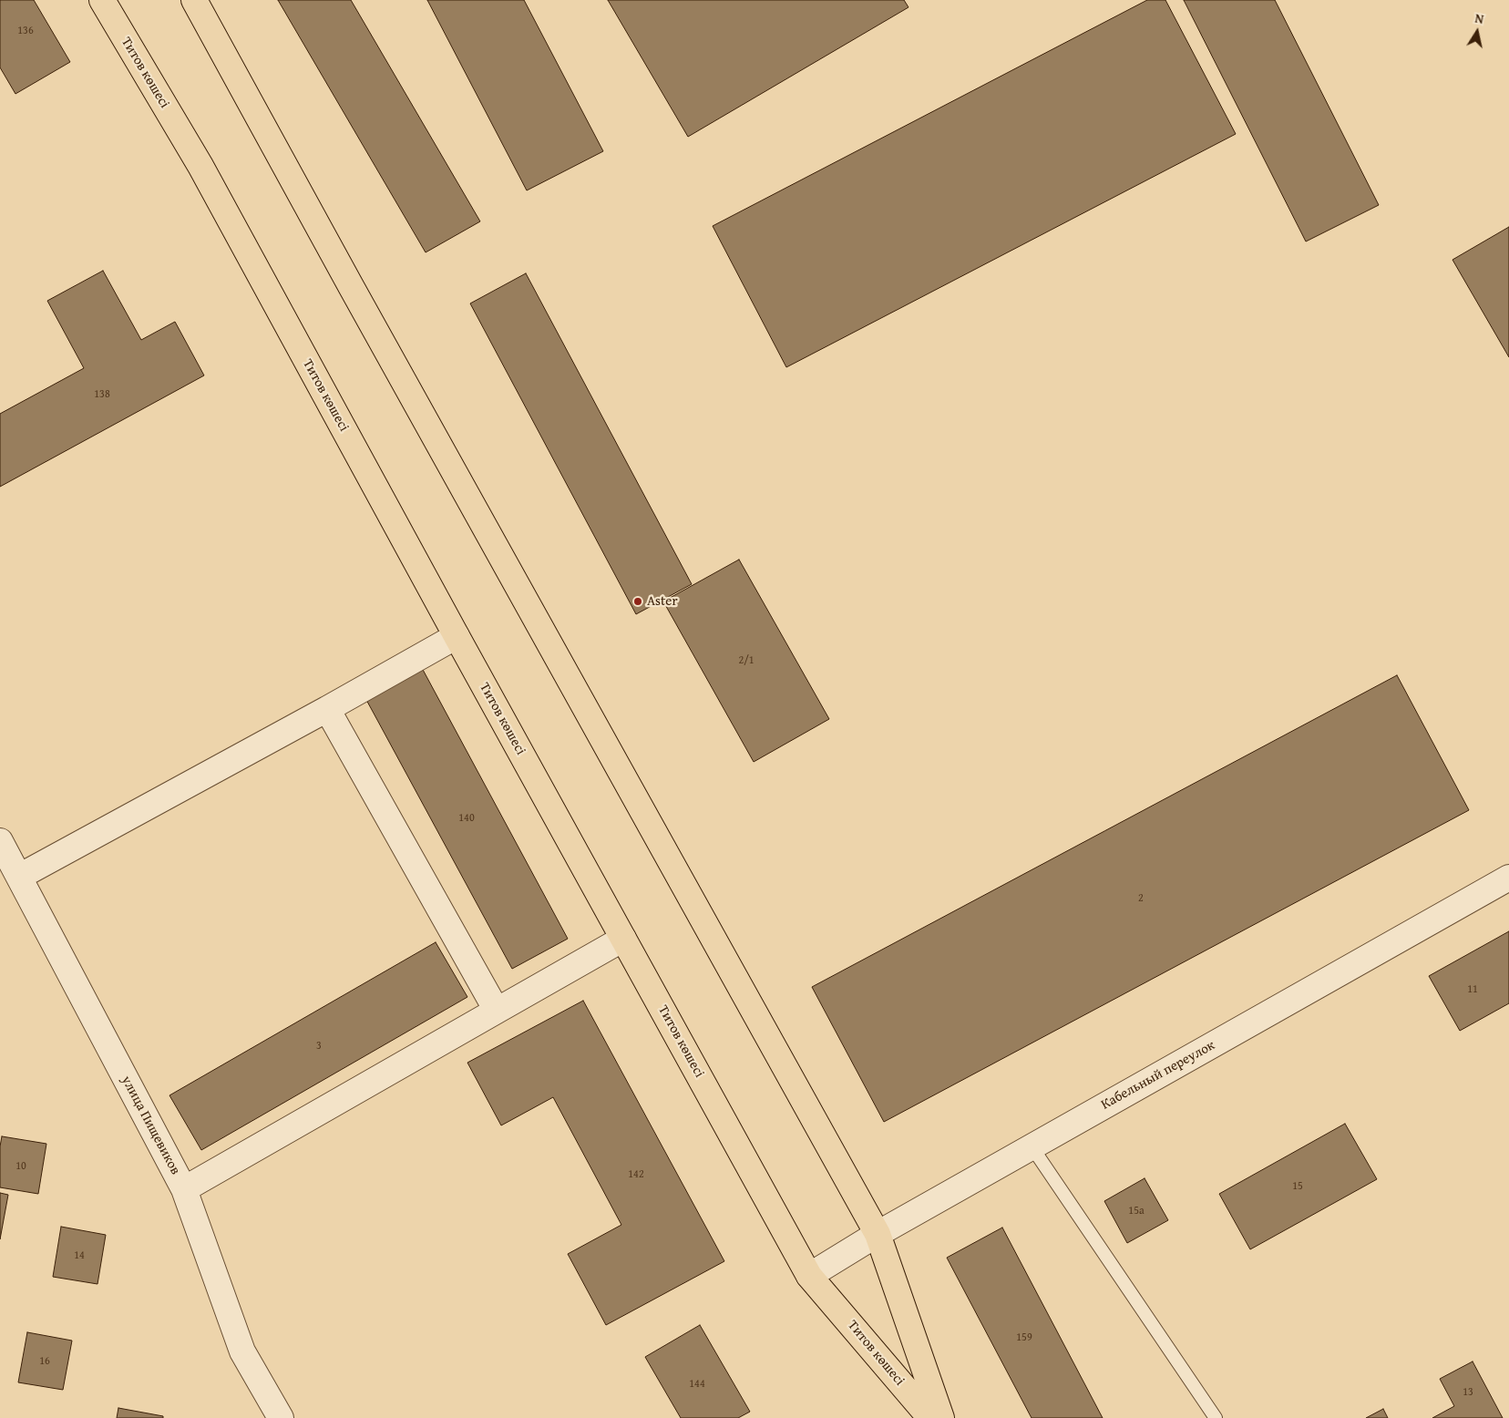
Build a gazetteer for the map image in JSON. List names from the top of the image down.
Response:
{
  "streets": {
    "highway": ["Титов көшесі"],
    "street": ["Кабельный переулок", "улица Пищевиков"]
  },
  "crossings": [
    ["Титов көшесі", "Кабельный переулок"]
  ],
  "places": ["Aster"],
  "house_numbers": [
    "136",
    "138",
    "2/1",
    "140",
    "2",
    "11",
    "3",
    "10",
    "142",
    "15",
    "15а",
    "14",
    "159",
    "16",
    "144",
    "13"
  ],
  "north": "top"
}
